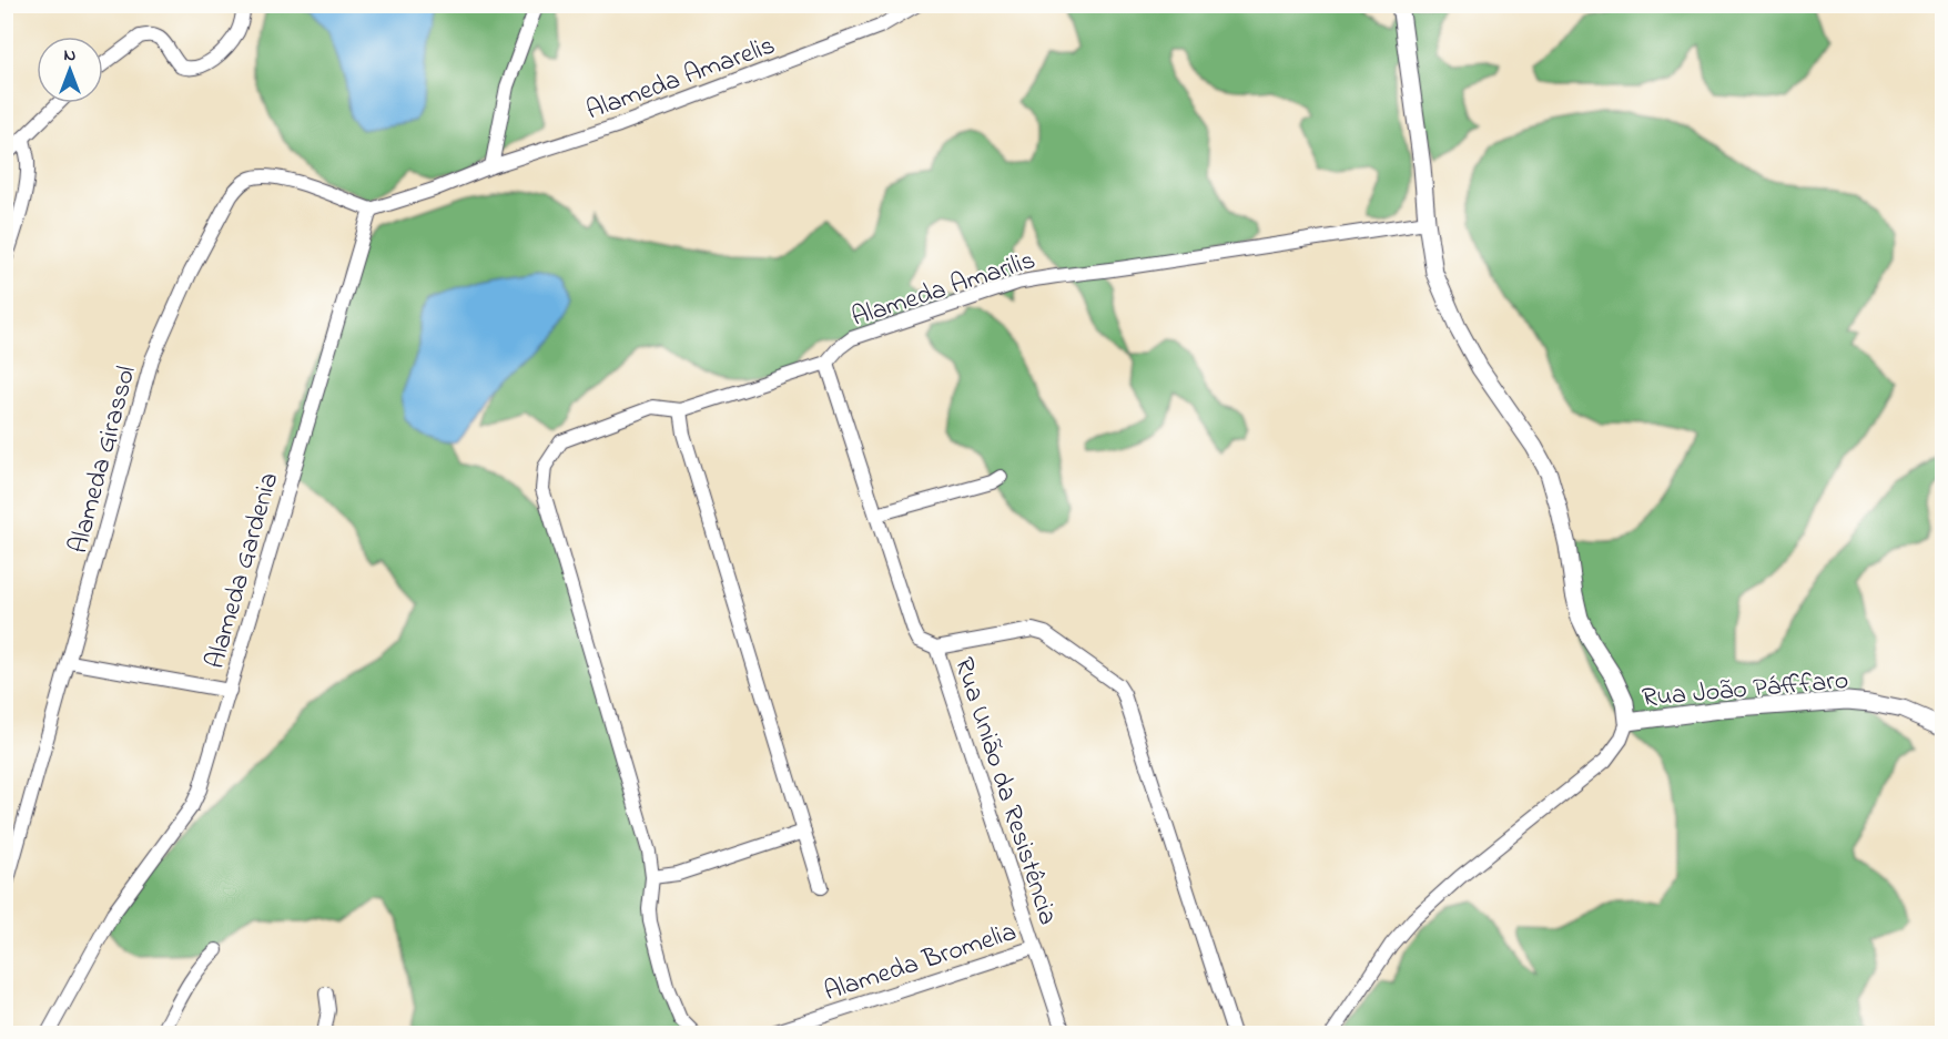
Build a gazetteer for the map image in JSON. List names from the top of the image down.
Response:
{
  "streets": {
    "street": [
      "Alameda Amarelis",
      "Alameda Amarilis",
      "Alameda Girassol",
      "Alameda Gardenia",
      "Rua João Páfffaro",
      "Rua União da Resistência",
      "Alameda Bromelia"
    ]
  },
  "crossings": [
    ["Alameda Girassol", "Alameda Gardenia"],
    ["Rua União da Resistência", "Alameda Bromelia"]
  ],
  "north": "top"
}
